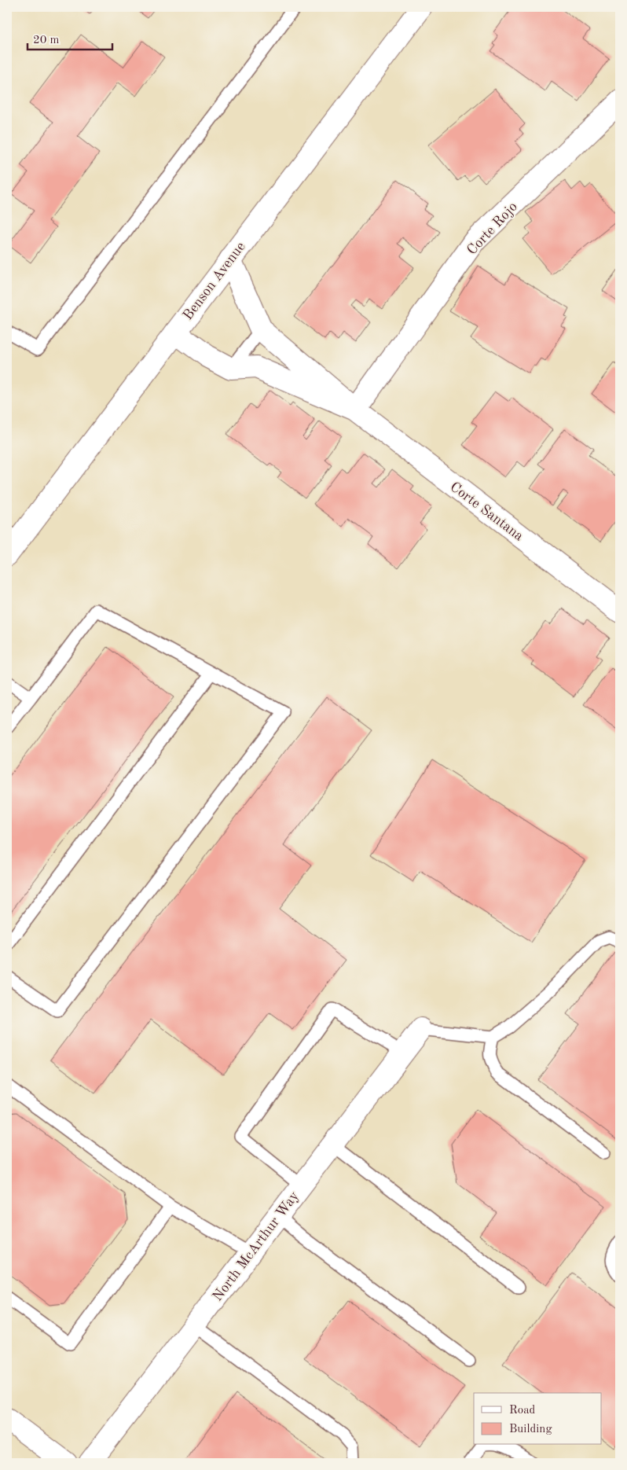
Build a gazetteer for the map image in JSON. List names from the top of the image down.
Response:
{
  "streets": {
    "street": [
      "Corte Rojo",
      "Benson Avenue",
      "Corte Santana",
      "North McArthur Way"
    ]
  },
  "crossings": [
    ["Corte Rojo", "Corte Santana"],
    ["Benson Avenue", "Corte Santana"]
  ],
  "legend": ["Road", "Building"],
  "scale_bar": "20 m"
}
